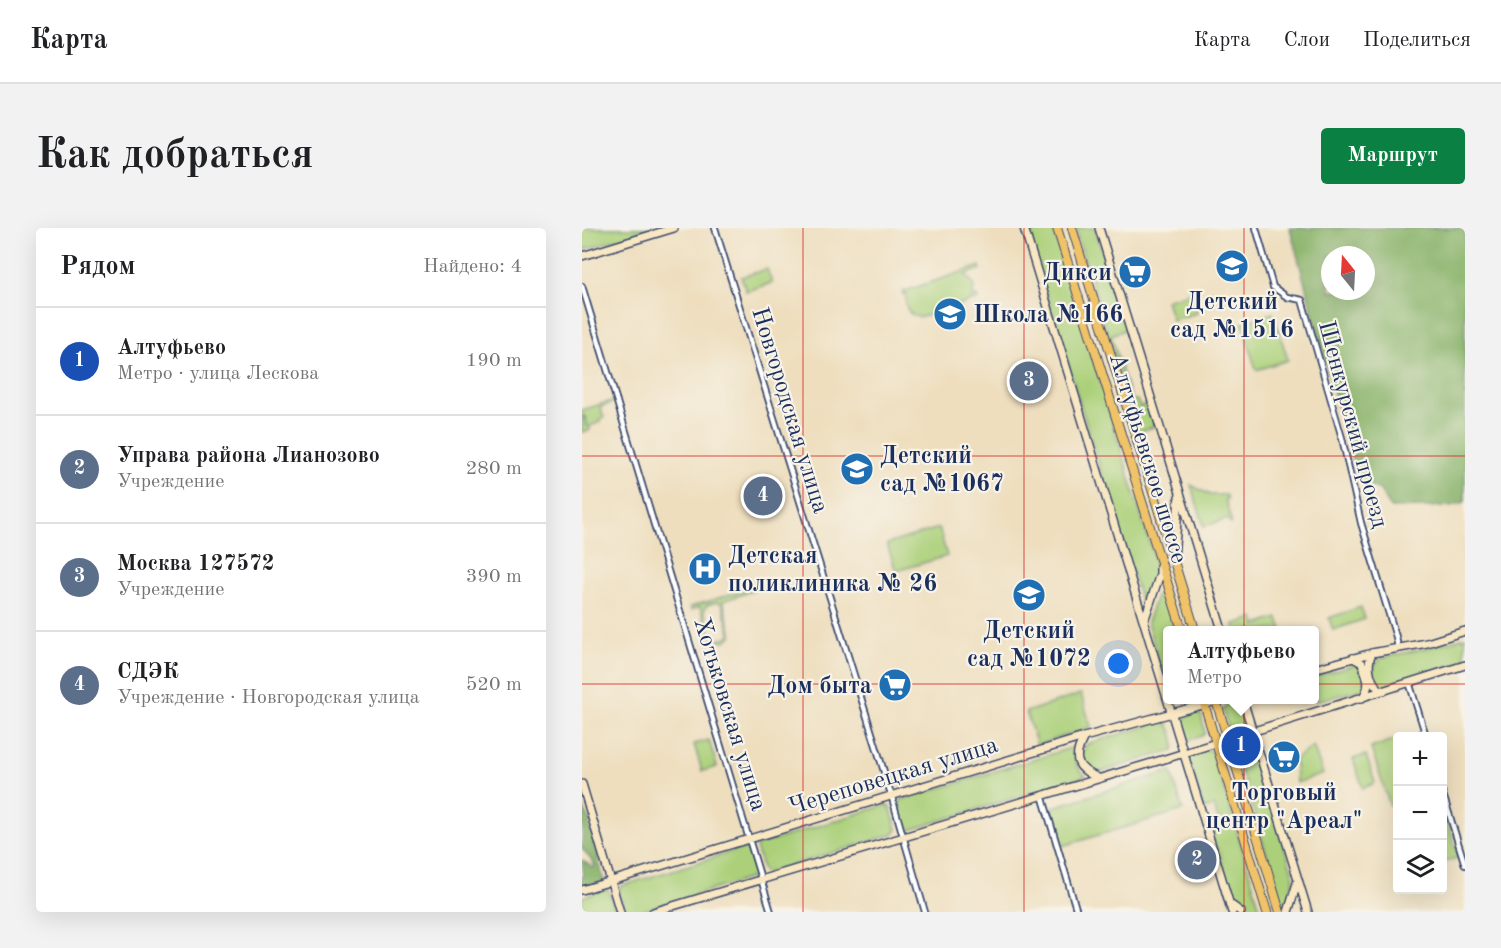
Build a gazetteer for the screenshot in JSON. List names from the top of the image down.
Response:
{
  "streets": {
    "main road": ["Алтуфьевское шоссе", "Череповецкая улица"],
    "street": ["Новгородская улица", "Шенкурский проезд", "Хотьковская улица"]
  },
  "crossings": [
    ["Новгородская улица", "Череповецкая улица"],
    ["Хотьковская улица", "Череповецкая улица"]
  ],
  "places": {
    "school or university": [
      "Детский сад №1516",
      "Школа №166",
      "Детский сад №1067",
      "Детский сад №1072"
    ],
    "supermarket": ["Дикси", "Дом быта", "Торговый центр \"Ареал\""],
    "hospital": ["Детская поликлиника № 26"]
  },
  "north": "top",
  "page": {
    "header": "Карта",
    "nav": ["Карта", "Слои", "Поделиться"],
    "buttons": "Маршрут",
    "title": "Как добраться",
    "heading": ["Рядом", "Найдено: 4"],
    "list": [
      {
        "mark": "1",
        "name": "Алтуфьево",
        "note": "Метро · улица Лескова",
        "value": "190 m"
      },
      {
        "mark": "2",
        "name": "Управа района Лианозово",
        "note": "Учреждение",
        "value": "280 m"
      },
      {
        "mark": "3",
        "name": "Москва 127572",
        "note": "Учреждение",
        "value": "390 m"
      },
      {
        "mark": "4",
        "name": "СДЭК",
        "note": "Учреждение · Новгородская улица",
        "value": "520 m"
      }
    ],
    "pins": [
      "3",
      "4",
      "1",
      "2"
    ],
    "popup": ["Алтуфьево", "Метро"],
    "map_buttons": ["+", "−"]
  }
}
